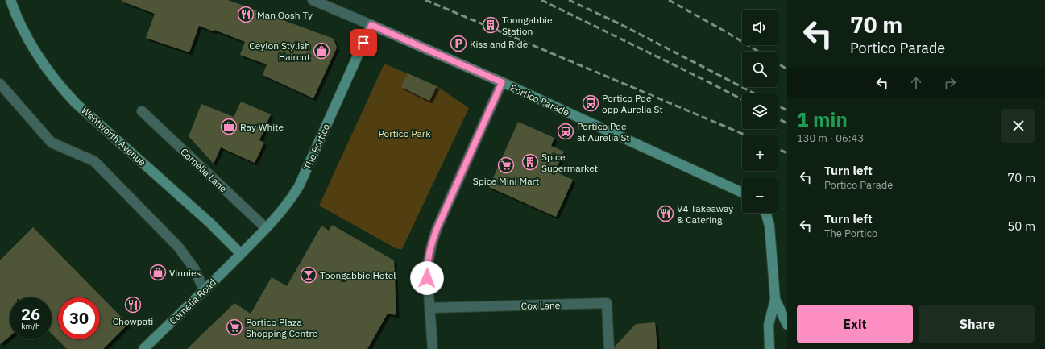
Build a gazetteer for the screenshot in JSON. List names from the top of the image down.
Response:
{
  "streets": {
    "main road": [
      "Portico Parade",
      "Wentworth Avenue",
      "The Portico",
      "Cornelia Road"
    ],
    "street": ["Cornelia Lane", "Cox Lane"]
  },
  "crossings": [
    ["Portico Parade", "The Portico"],
    ["Wentworth Avenue", "The Portico"],
    ["Wentworth Avenue", "Cornelia Road"],
    ["The Portico", "Cornelia Lane"],
    ["The Portico", "Cornelia Road"]
  ],
  "parks": ["Portico Park"],
  "places": {
    "restaurant": ["Man Oosh Ty", "V4 Takeaway & Catering", "Chowpati"],
    "building": ["Toongabbie Station", "Spice Supermarket"],
    "parking": ["Kiss and Ride"],
    "shop": ["Ceylon Stylish Haircut", "Vinnies"],
    "bus stop": ["Portico Pde opp Aurelia St", "Portico Pde at Aurelia St"],
    "office": ["Ray White"],
    "supermarket": ["Spice Mini Mart", "Portico Plaza Shopping Centre"],
    "bar": ["Toongabbie Hotel"]
  },
  "page": {
    "turn": ["70 m", "Portico Parade"],
    "map_buttons": ["+", "−"],
    "heading": ["1 min", "130 m · 06:43"],
    "list": [
      {
        "name": "Turn left",
        "note": "Portico Parade",
        "value": "70 m"
      },
      {
        "name": "Turn left",
        "note": "The Portico",
        "value": "50 m"
      }
    ],
    "speed": "26 km/h",
    "limit": "30",
    "buttons": ["Exit", "Share"]
  }
}
